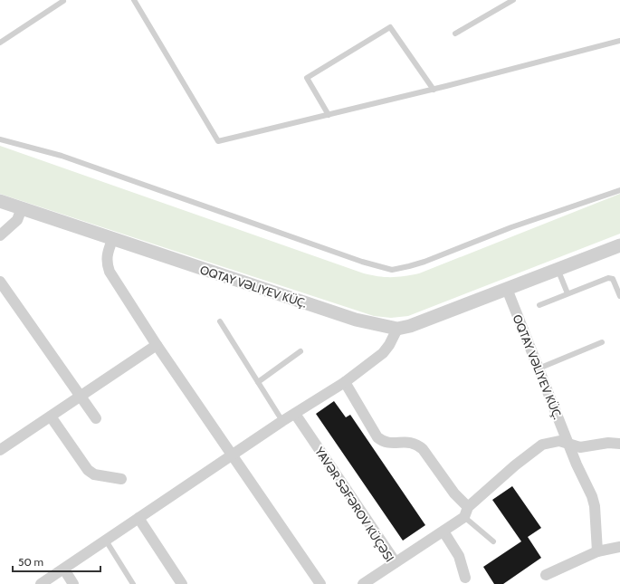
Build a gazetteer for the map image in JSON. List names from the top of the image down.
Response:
{
  "streets": {
    "street": ["OQTAY VƏLIYEV KÜÇ.", "YAVƏR SƏFƏROV KÜÇƏSI"]
  },
  "scale_bar": "50 m"
}
